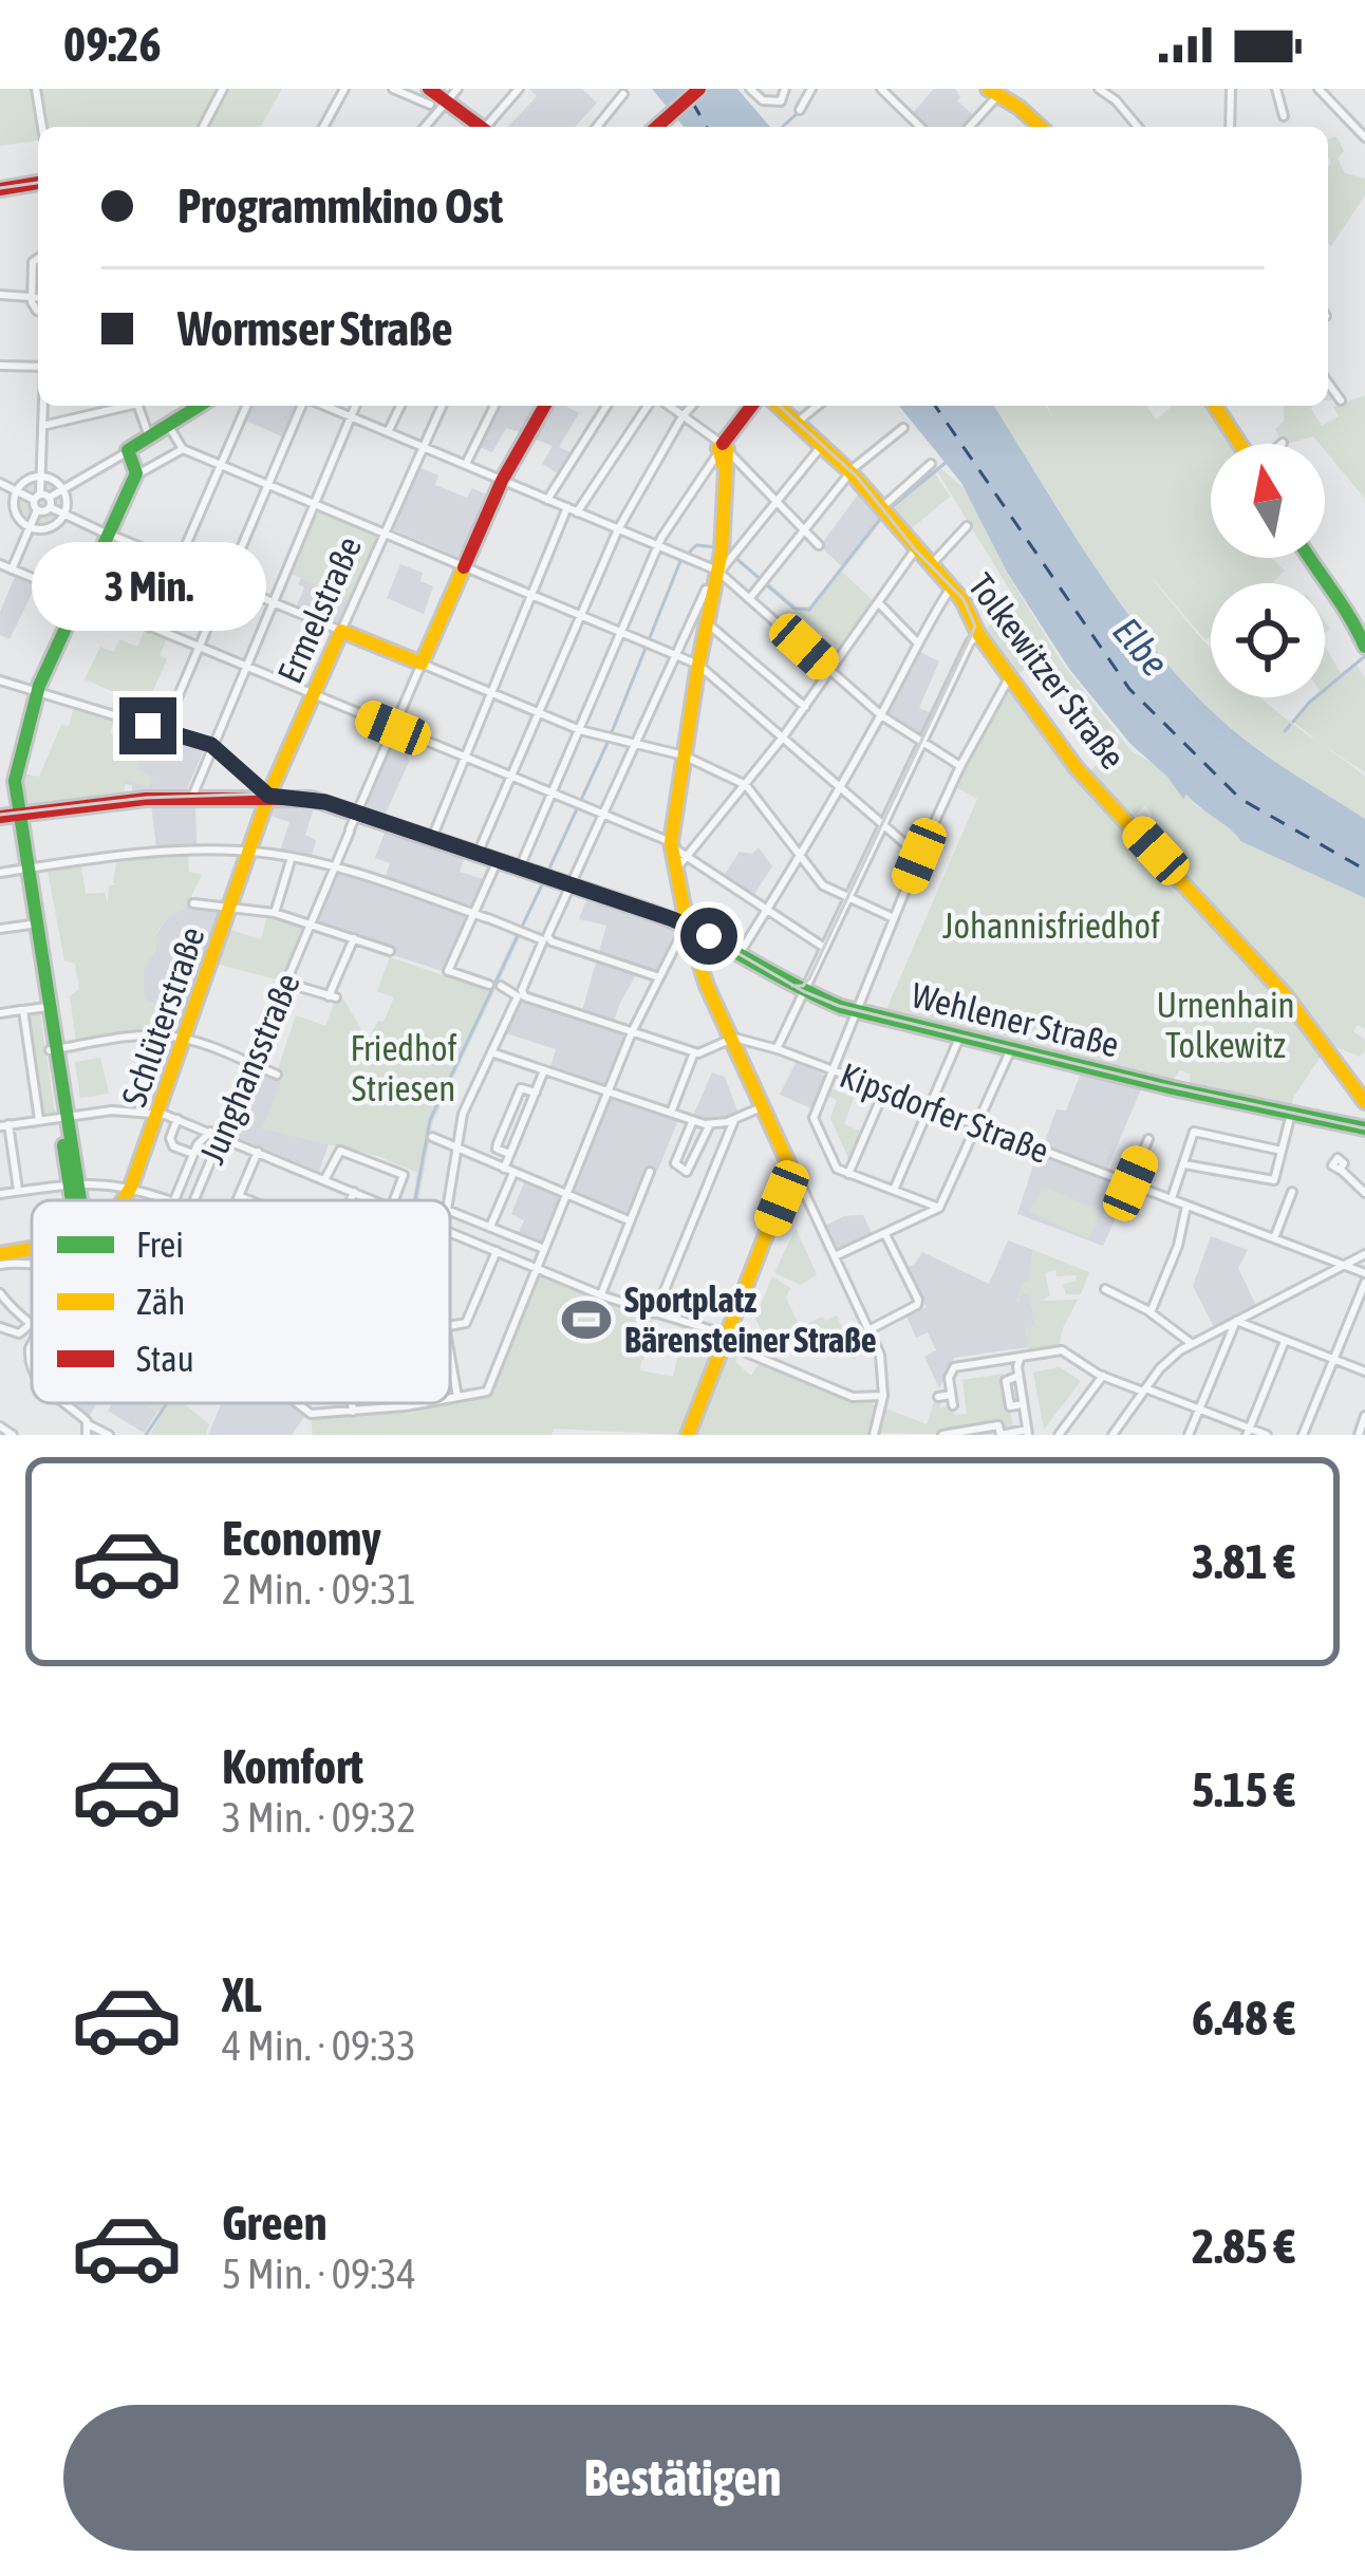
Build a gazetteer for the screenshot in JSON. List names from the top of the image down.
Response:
{
  "streets": {
    "main road": [
      "Ermelstraße",
      "Tolkewitzer Straße",
      "Schlüterstraße",
      "Wehlener Straße"
    ],
    "street": ["Junghansstraße", "Kipsdorfer Straße"]
  },
  "crossings": [
    ["Ermelstraße", "Schlüterstraße"],
    ["Ermelstraße", "Wehlener Straße"],
    ["Schlüterstraße", "Wehlener Straße"],
    ["Wehlener Straße", "Junghansstraße"]
  ],
  "water": ["Elbe"],
  "parks": ["Johannisfriedhof", "Urnenhain Tolkewitz", "Friedhof Striesen"],
  "places": {
    "sports": ["Sportplatz Bärensteiner Straße"]
  },
  "legend": ["Frei", "Zäh", "Stau"],
  "north": "top",
  "page": {
    "status": "09:26",
    "banner": ["Programmkino Ost", "Wormser Straße"],
    "bubble": "3 Min.",
    "list": [
      {
        "name": "Economy",
        "note": "2 Min. · 09:31",
        "value": "3.81 €"
      },
      {
        "name": "Komfort",
        "note": "3 Min. · 09:32",
        "value": "5.15 €"
      },
      {
        "name": "XL",
        "note": "4 Min. · 09:33",
        "value": "6.48 €"
      },
      {
        "name": "Green",
        "note": "5 Min. · 09:34",
        "value": "2.85 €"
      }
    ],
    "buttons": "Bestätigen"
  }
}
